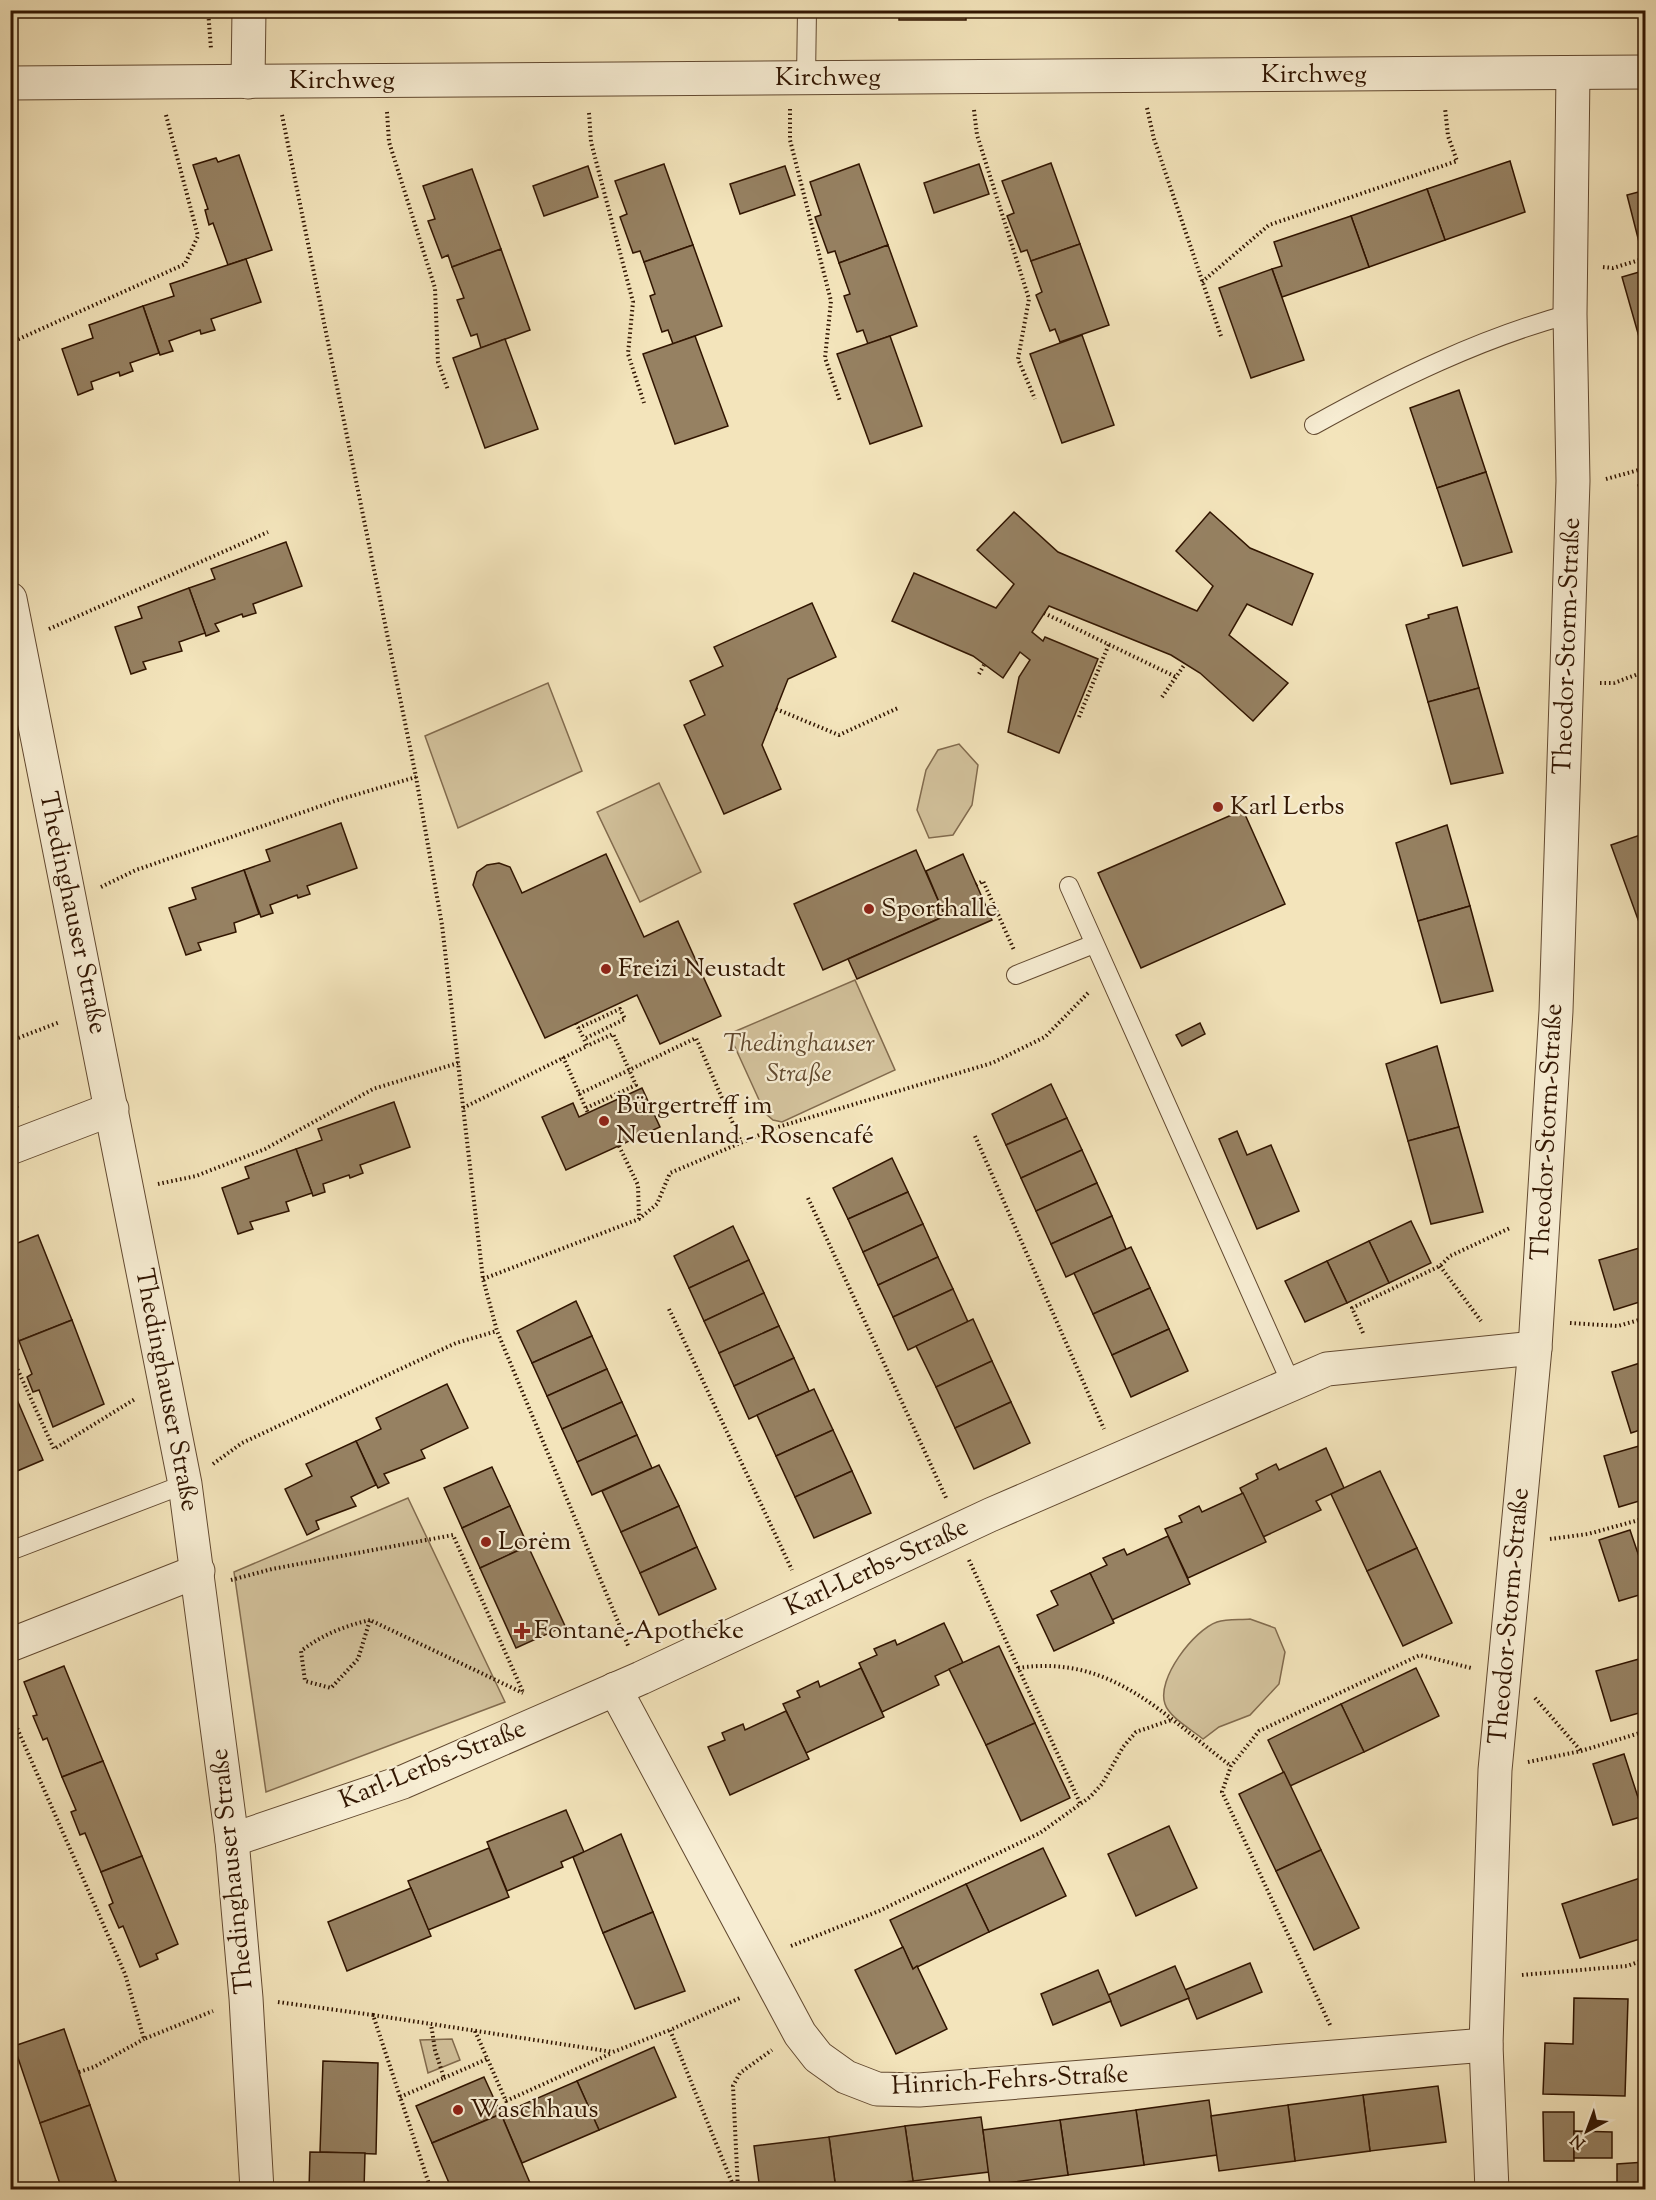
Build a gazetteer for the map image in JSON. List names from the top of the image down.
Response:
{
  "streets": {
    "street": [
      "Kirchweg",
      "Theodor-Storm-Straße",
      "Thedinghauser Straße",
      "Karl-Lerbs-Straße",
      "Hinrich-Fehrs-Straße"
    ]
  },
  "crossings": [
    ["Kirchweg", "Theodor-Storm-Straße"],
    ["Theodor-Storm-Straße", "Karl-Lerbs-Straße"],
    ["Theodor-Storm-Straße", "Hinrich-Fehrs-Straße"],
    ["Thedinghauser Straße", "Karl-Lerbs-Straße"],
    ["Karl-Lerbs-Straße", "Hinrich-Fehrs-Straße"]
  ],
  "parks": ["Thedinghauser Straße"],
  "places": {
    "other": [
      "Karl Lerbs",
      "Sporthalle",
      "Freizi Neustadt",
      "Bürgertreff im Neuenland - Rosencafé",
      "Lorėm",
      "Waschhaus"
    ],
    "health": ["Fontane-Apotheke"]
  },
  "north": "bottom left"
}
